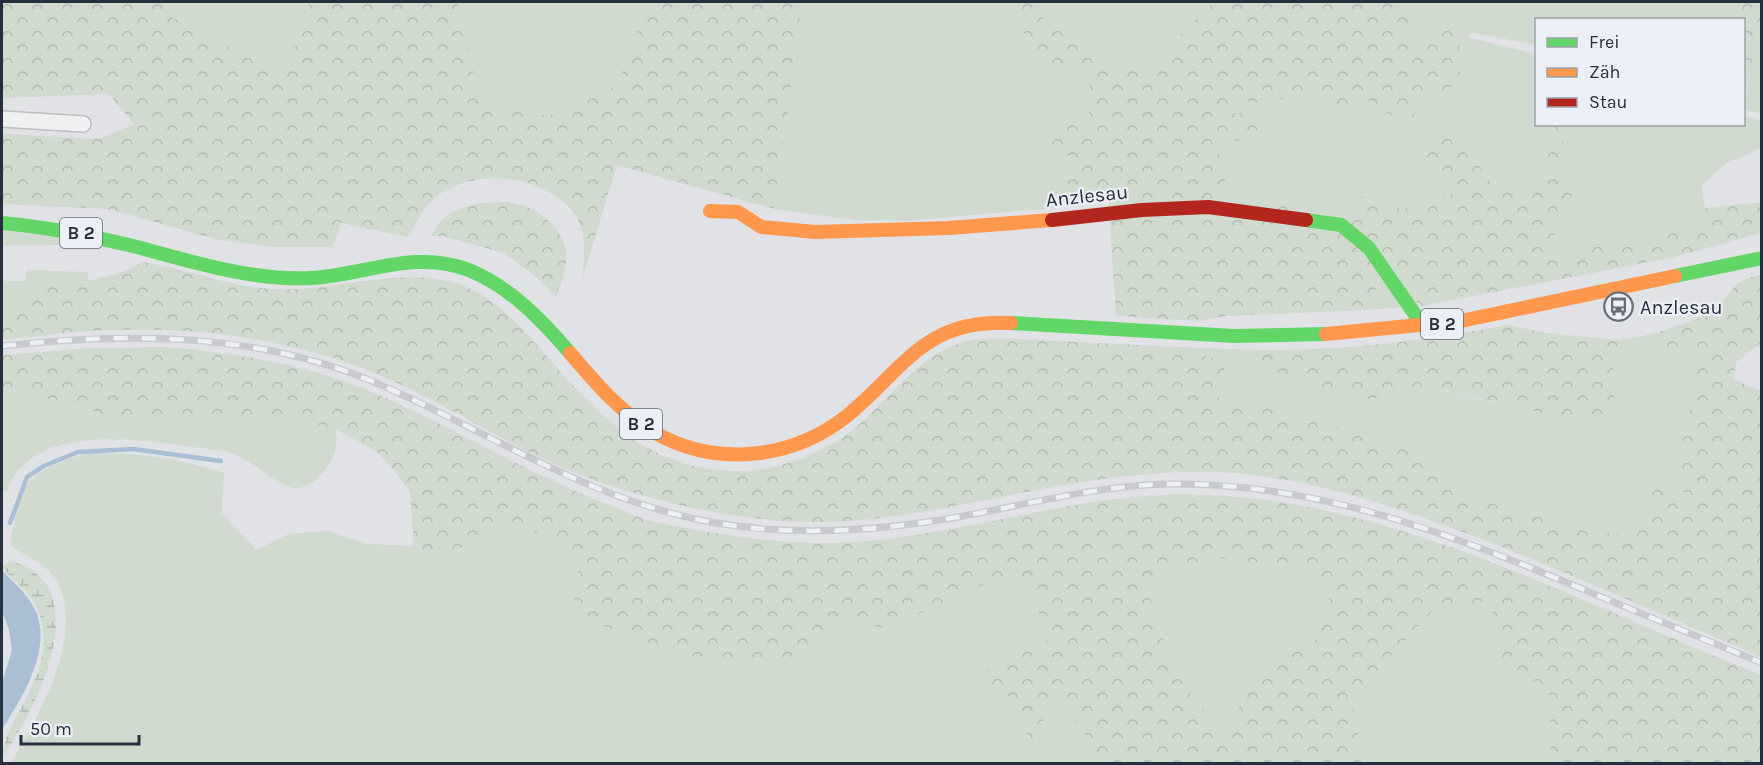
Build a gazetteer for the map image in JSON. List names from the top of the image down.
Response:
{
  "streets": {
    "main road": ["Anzlesau", "B 2"]
  },
  "crossings": [
    ["Anzlesau", "B 2"]
  ],
  "places": {
    "bus stop": ["Anzlesau"]
  },
  "legend": ["Frei", "Zäh", "Stau"],
  "scale_bar": "50 m"
}
